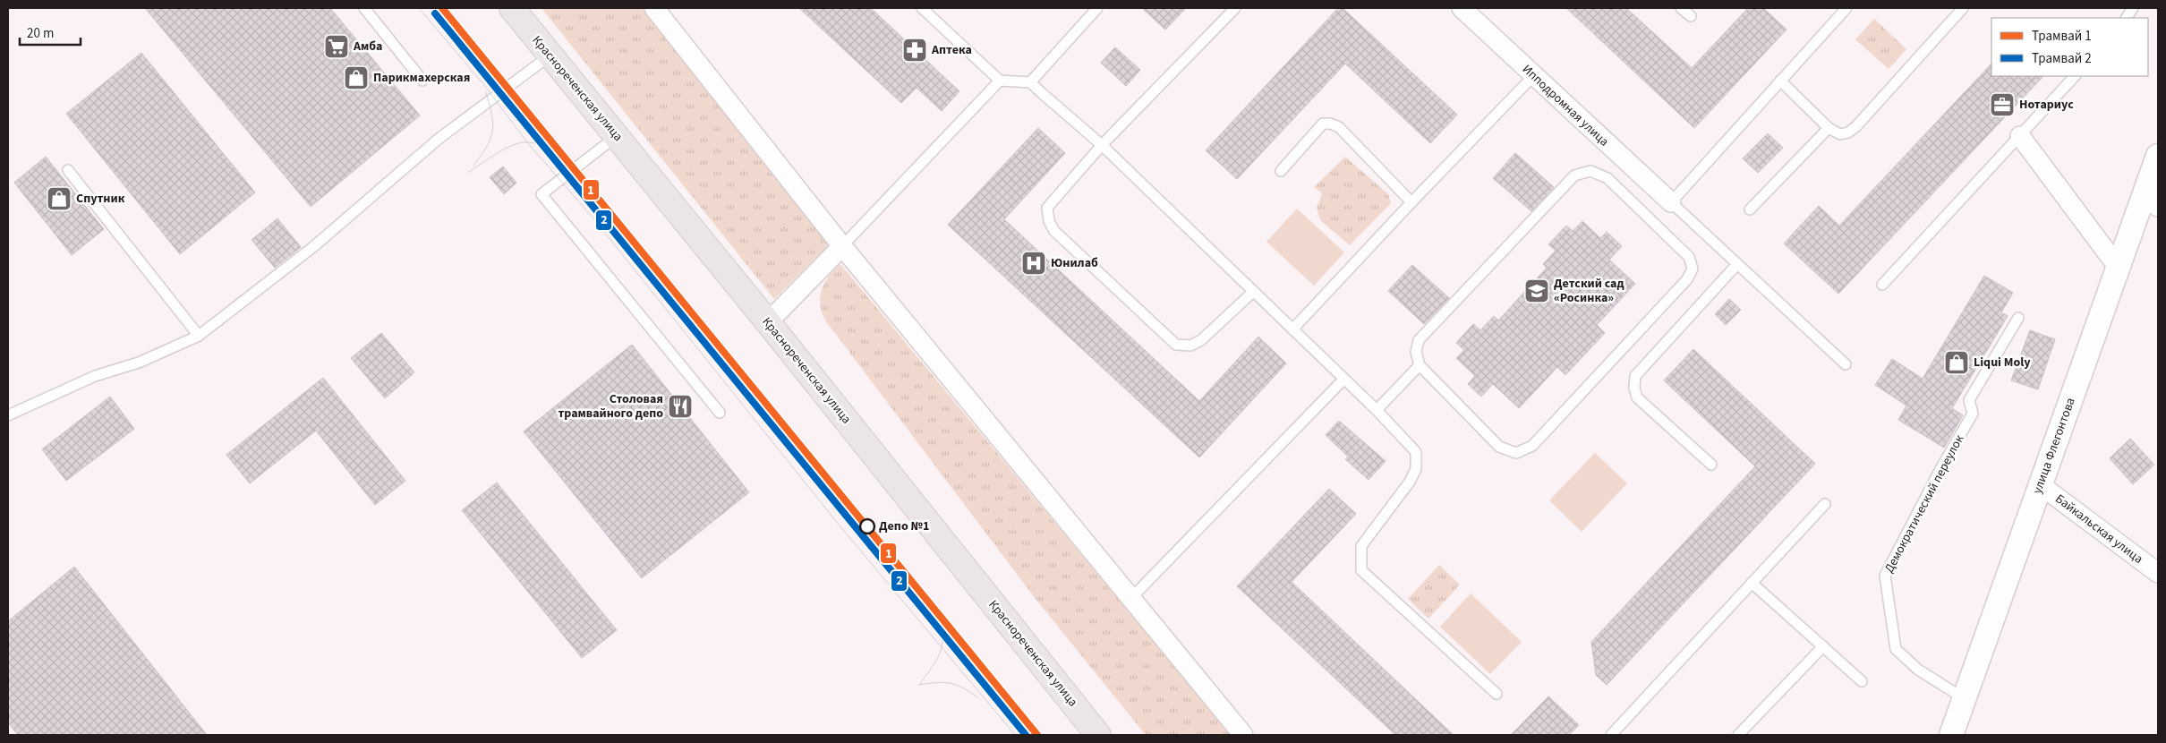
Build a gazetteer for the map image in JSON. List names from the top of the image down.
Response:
{
  "streets": {
    "main road": ["Краснореченская улица"],
    "street": ["Ипподромная улица", "улица Флегонтова", "Байкальская улица"],
    "lane": ["Демократический переулок"]
  },
  "crossings": [
    ["улица Флегонтова", "Демократический переулок"],
    ["улица Флегонтова", "Байкальская улица"]
  ],
  "places": {
    "supermarket": ["Амба"],
    "pharmacy": ["Аптека"],
    "shop": ["Парикмахерская", "Спутник", "Liqui Moly"],
    "office": ["Нотариус"],
    "hospital": ["Юнилаб"],
    "school or university": ["Детский сад «Росинка»"],
    "restaurant": ["Столовая трамвайного депо"],
    "other": ["Депо №1"]
  },
  "lines": ["tram line 1", "tram line 2"],
  "legend": ["Трамвай 1", "Трамвай 2"],
  "scale_bar": "20 m"
}
